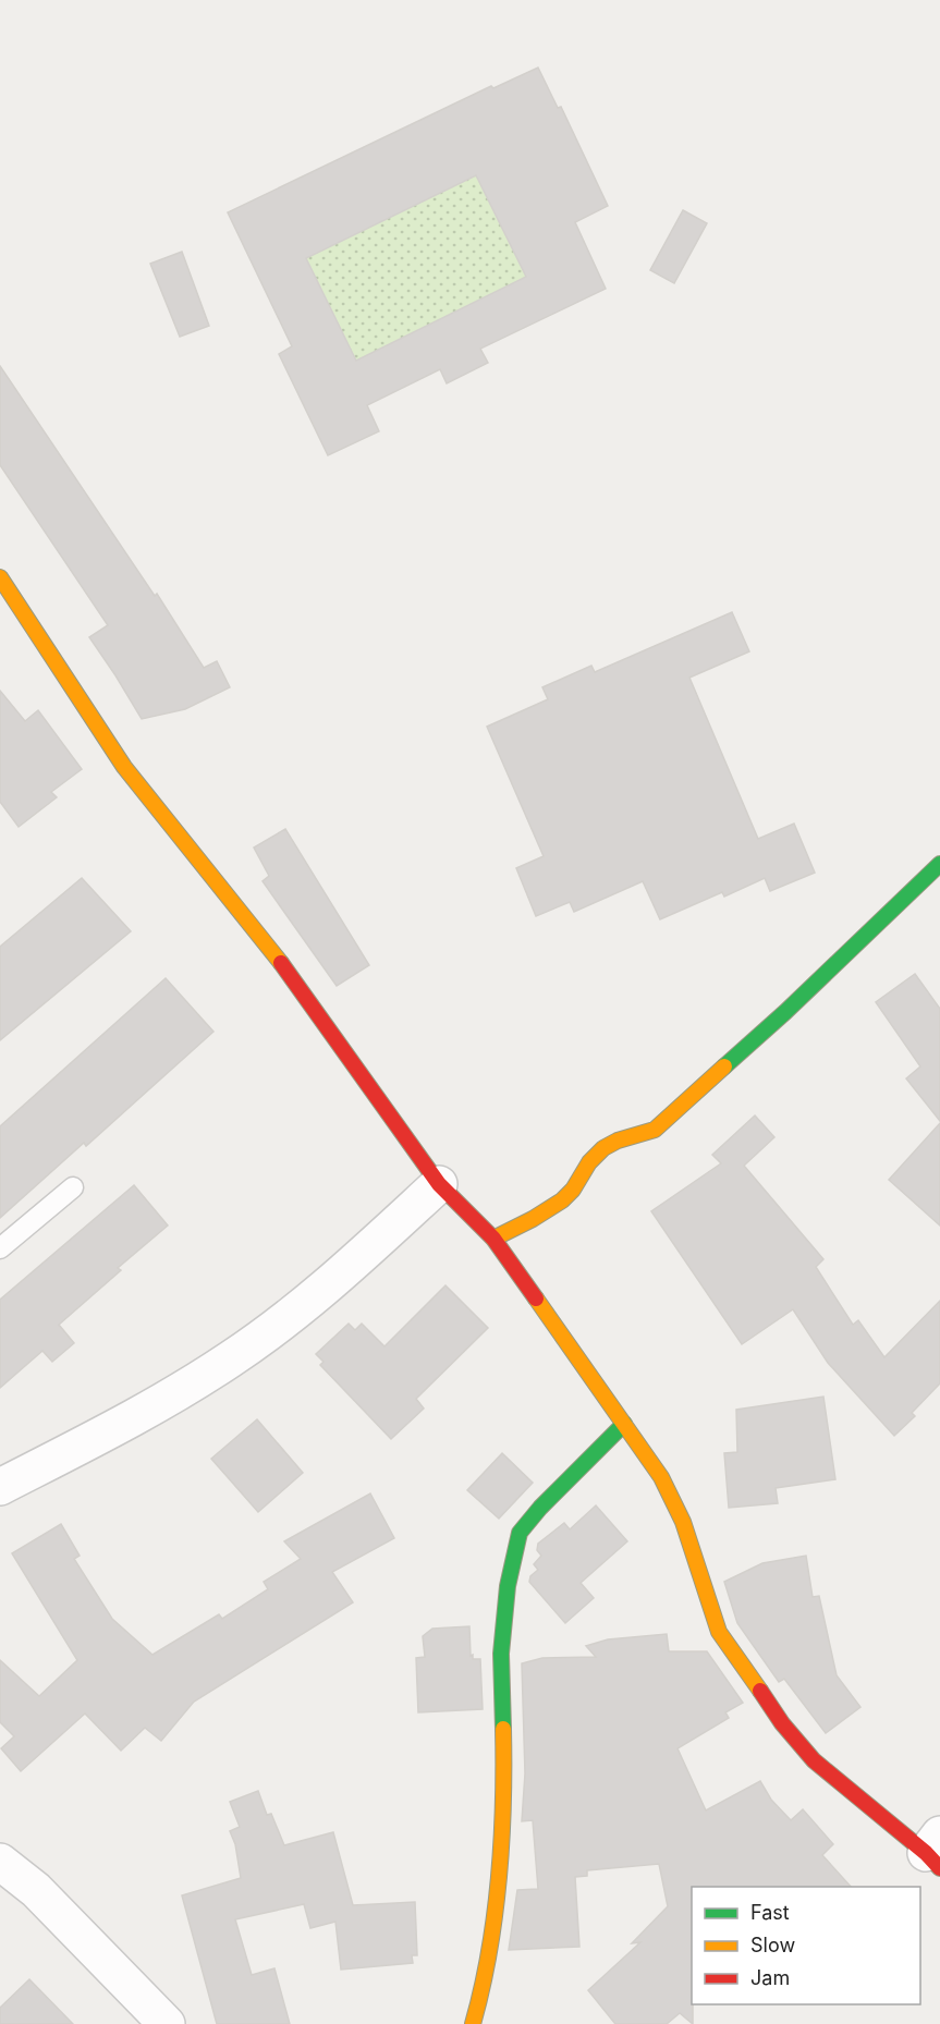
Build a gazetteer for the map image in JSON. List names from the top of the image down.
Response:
{
  "legend": ["Fast", "Slow", "Jam"]
}
